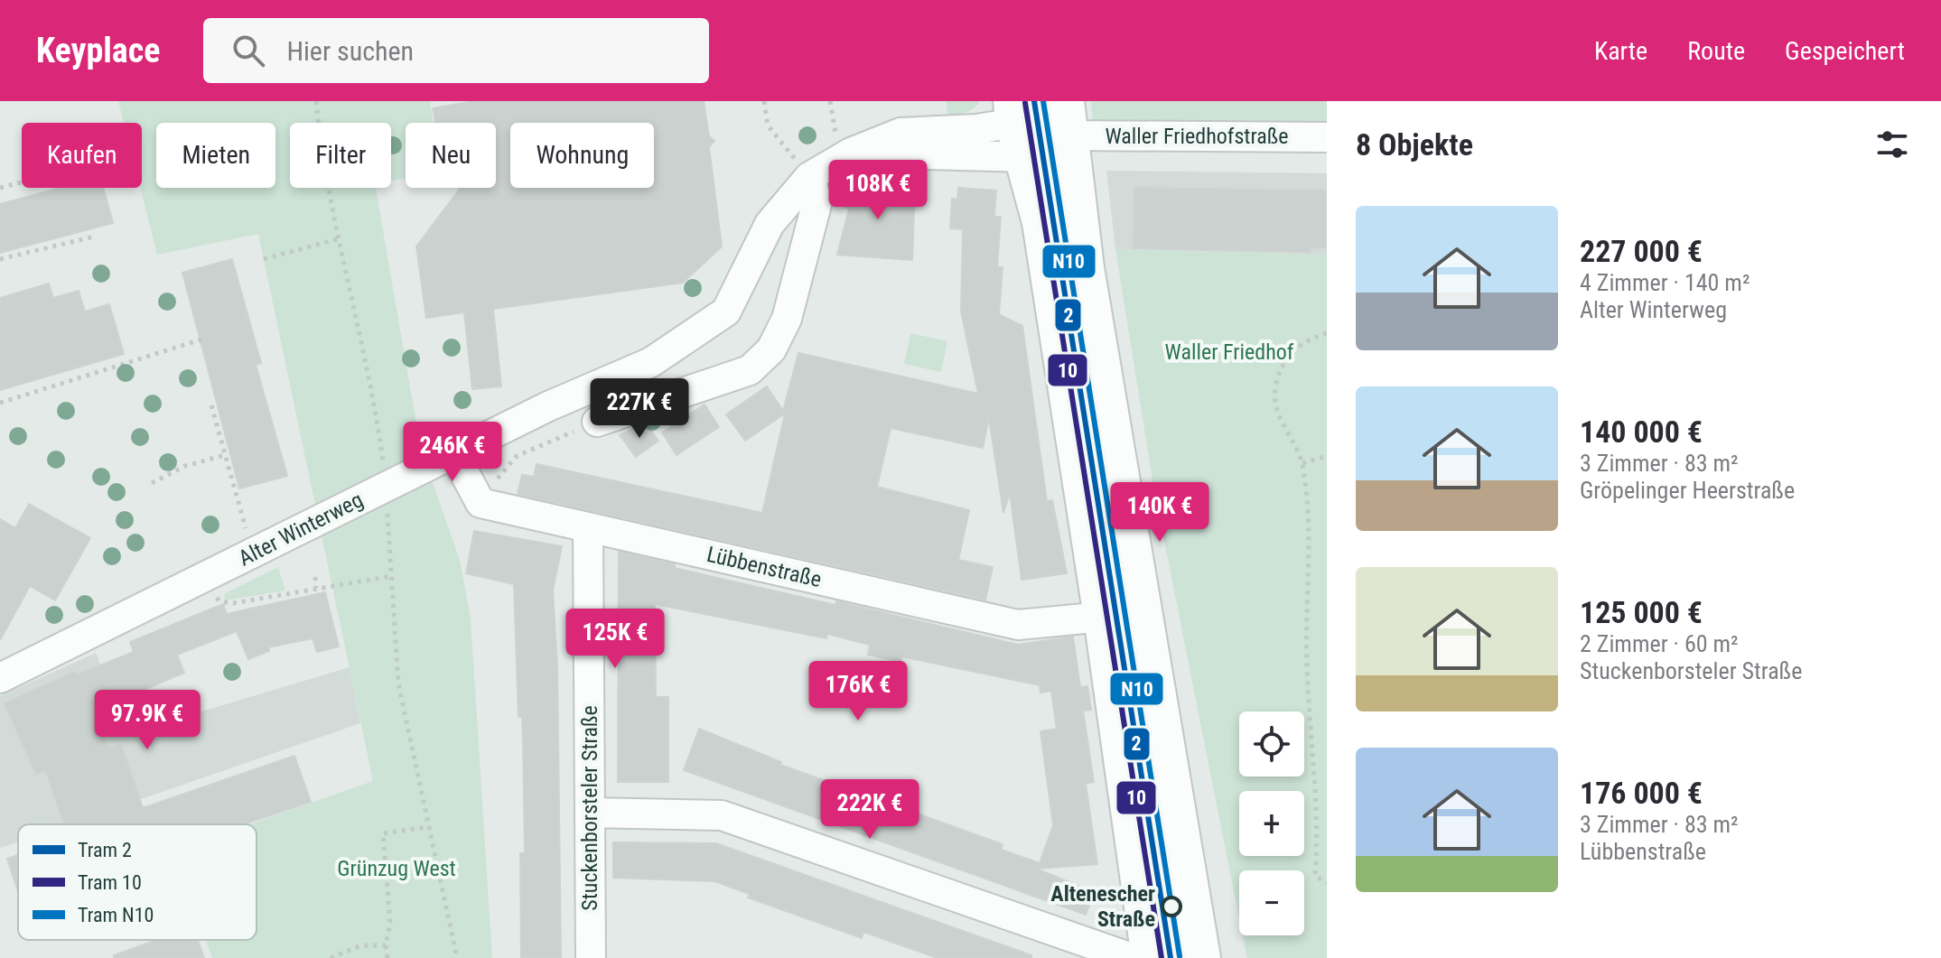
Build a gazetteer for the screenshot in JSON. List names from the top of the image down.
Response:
{
  "streets": {
    "street": [
      "Waller Friedhofstraße",
      "Alter Winterweg",
      "Lübbenstraße",
      "Stuckenborsteler Straße"
    ]
  },
  "crossings": [
    ["Waller Friedhofstraße", "Alter Winterweg"],
    ["Lübbenstraße", "Stuckenborsteler Straße"]
  ],
  "parks": ["Waller Friedhof", "Grünzug West"],
  "places": ["Altenescher Straße"],
  "lines": ["tram line 2", "tram line N10", "tram line 10"],
  "legend": ["Tram 2", "Tram 10", "Tram N10"],
  "page": {
    "header": "Keyplace",
    "search": "Hier suchen",
    "nav": ["Karte", "Route", "Gespeichert"],
    "heading": "8 Objekte",
    "chip": [
      "Kaufen",
      "Mieten",
      "Filter",
      "Neu",
      "Wohnung"
    ],
    "price": [
      "108K €",
      "227K €",
      "246K €",
      "140K €",
      "125K €",
      "176K €",
      "97.9K €",
      "222K €"
    ],
    "list": [
      {
        "name": "227 000 €",
        "note": "4 Zimmer · 140 m² · Alter Winterweg"
      },
      {
        "name": "140 000 €",
        "note": "3 Zimmer · 83 m² · Gröpelinger Heerstraße"
      },
      {
        "name": "125 000 €",
        "note": "2 Zimmer · 60 m² · Stuckenborsteler Straße"
      },
      {
        "name": "176 000 €",
        "note": "3 Zimmer · 83 m² · Lübbenstraße"
      }
    ],
    "map_buttons": ["+", "−"]
  }
}
